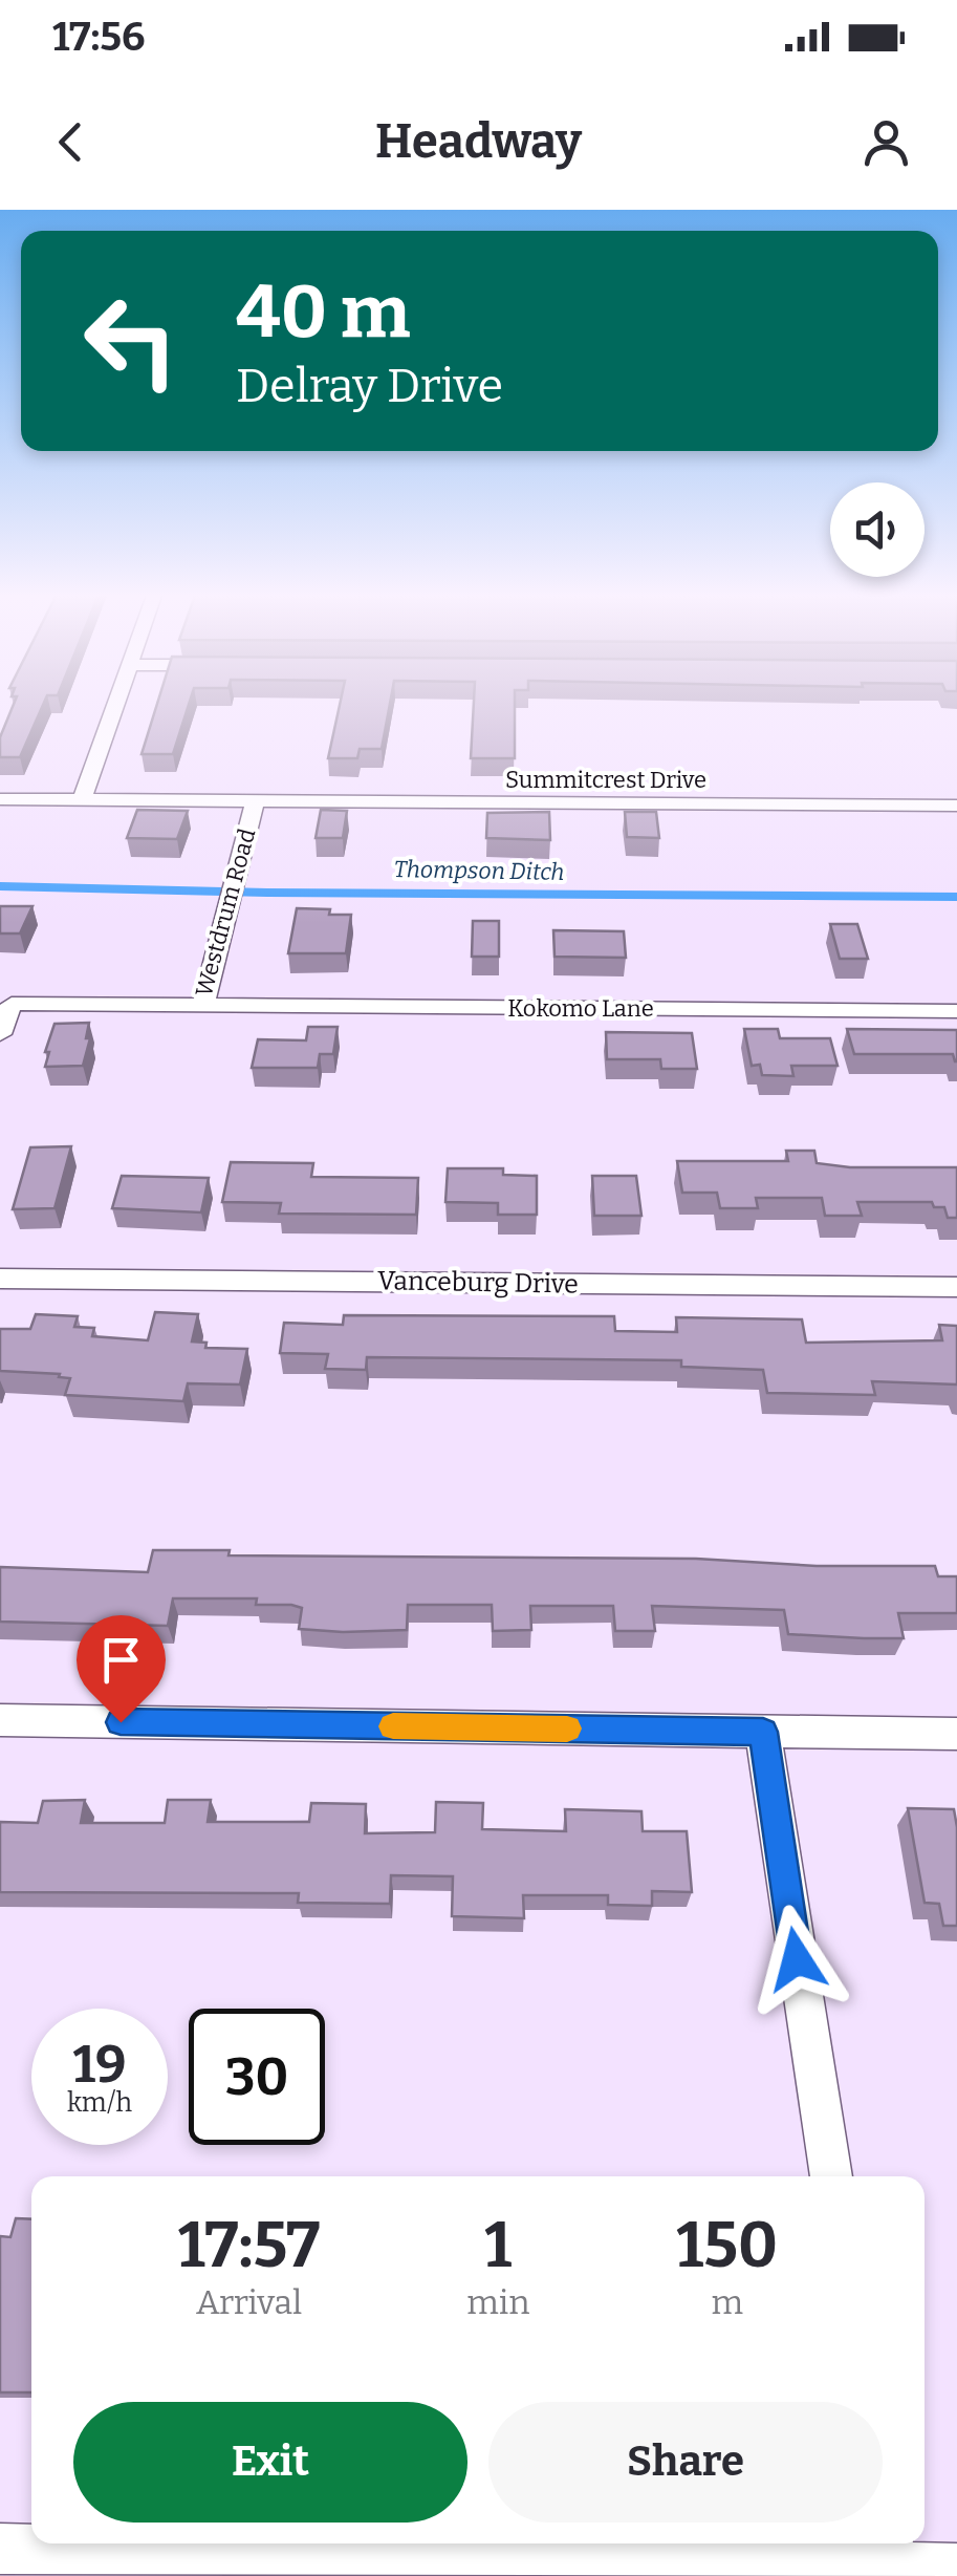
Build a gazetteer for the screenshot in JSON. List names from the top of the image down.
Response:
{
  "streets": {
    "street": [
      "Summitcrest Drive",
      "Westdrum Road",
      "Kokomo Lane",
      "Vanceburg Drive"
    ]
  },
  "crossings": [
    ["Summitcrest Drive", "Westdrum Road"],
    ["Westdrum Road", "Kokomo Lane"]
  ],
  "water": ["Thompson Ditch"],
  "page": {
    "status": "17:56",
    "header": "Headway",
    "turn": ["40 m", "Delray Drive"],
    "speed": "19 km/h",
    "limit": "30",
    "eta": [
      "17:57",
      "Arrival",
      "1",
      "min",
      "150",
      "m"
    ],
    "buttons": ["Exit", "Share"]
  }
}
